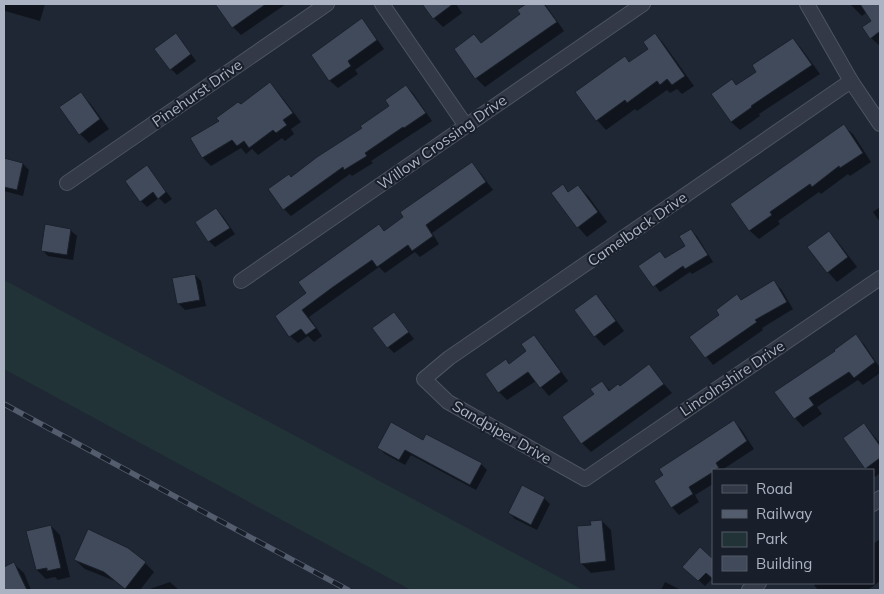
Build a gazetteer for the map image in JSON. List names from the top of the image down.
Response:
{
  "streets": {
    "street": [
      "Pinehurst Drive",
      "Willow Crossing Drive",
      "Camelback Drive",
      "Lincolnshire Drive",
      "Sandpiper Drive"
    ]
  },
  "crossings": [
    ["Camelback Drive", "Sandpiper Drive"],
    ["Lincolnshire Drive", "Sandpiper Drive"]
  ],
  "legend": [
    "Road",
    "Railway",
    "Park",
    "Building"
  ]
}
